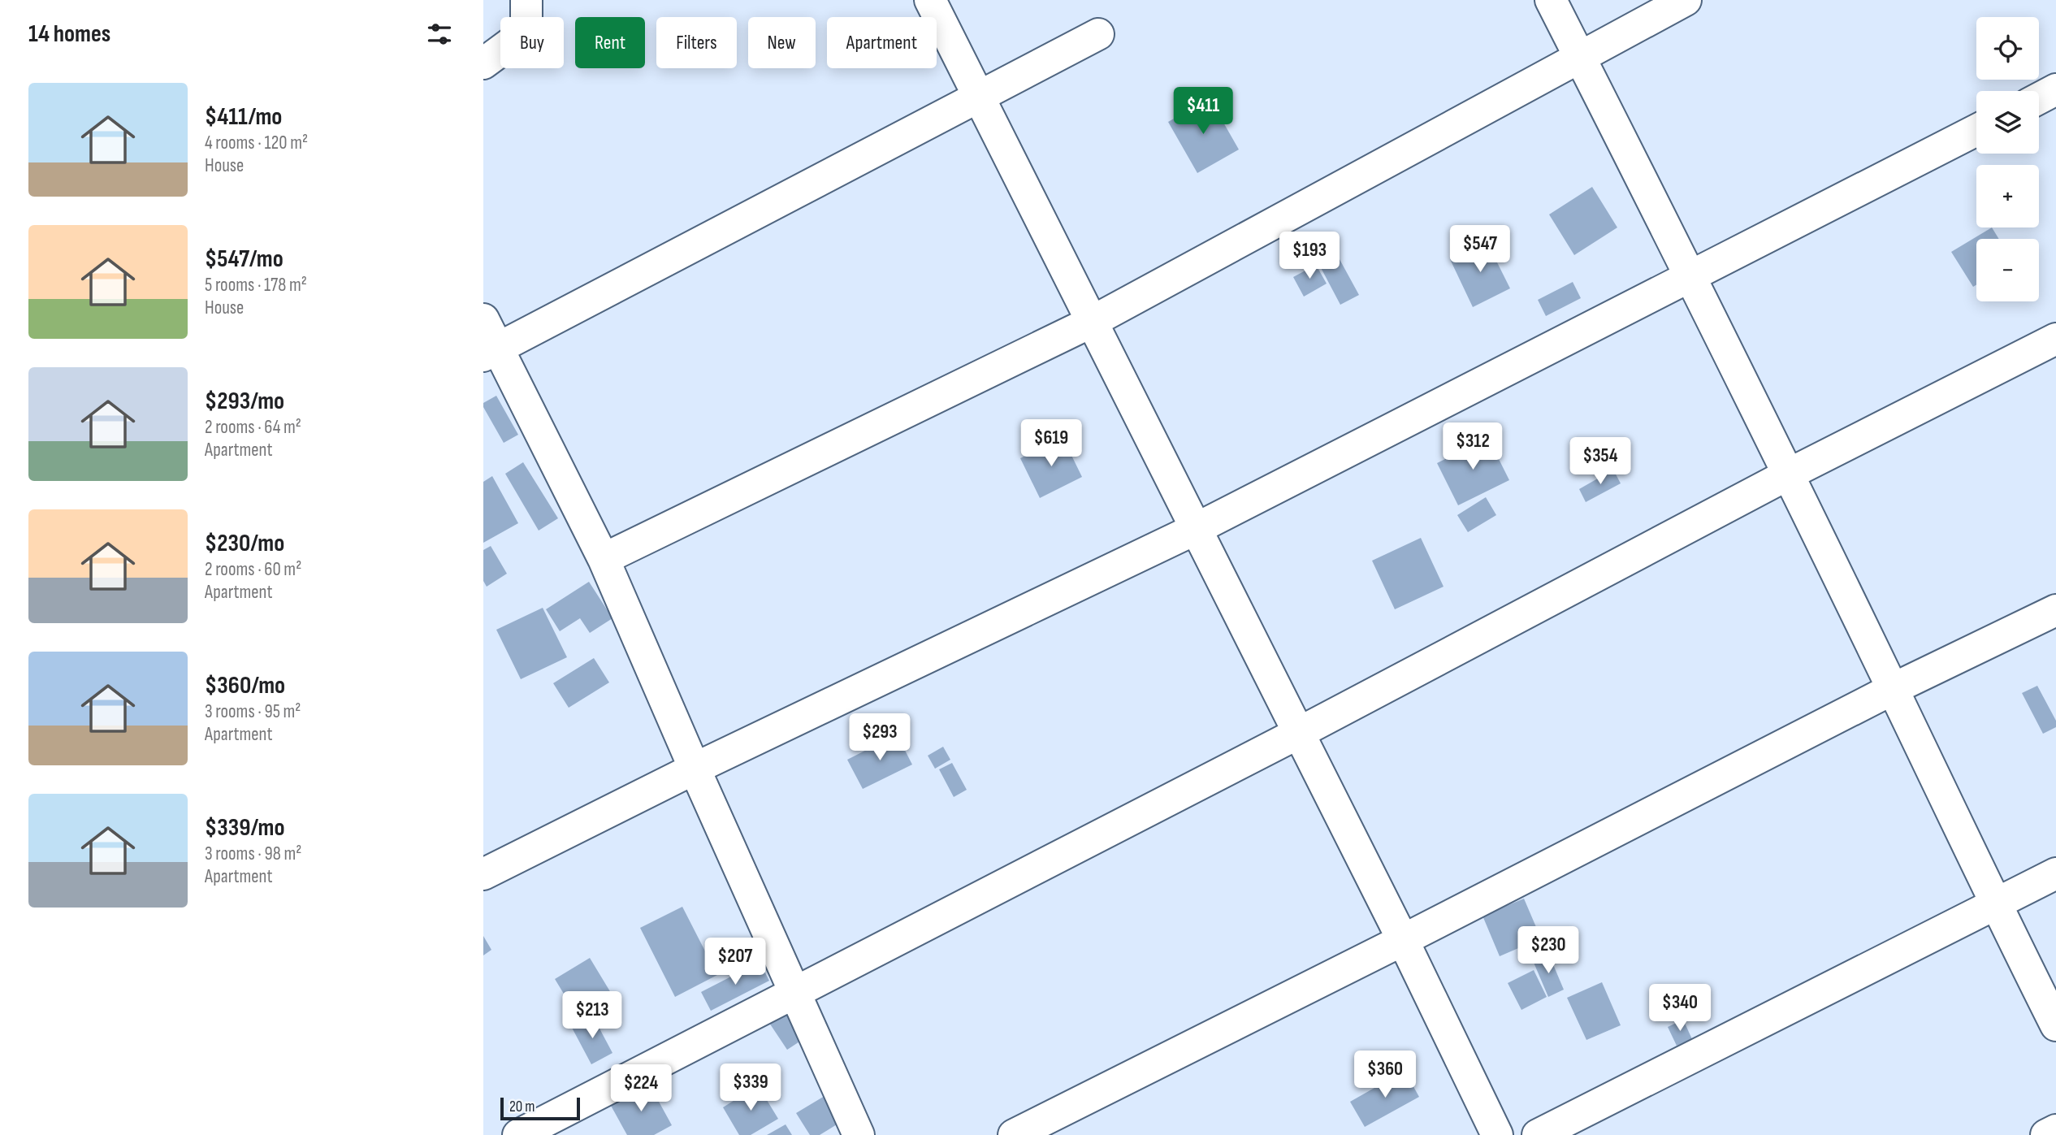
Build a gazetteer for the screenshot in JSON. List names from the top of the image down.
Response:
{
  "scale_bar": "20 m",
  "page": {
    "heading": "14 homes",
    "map_buttons": ["+", "−"],
    "chip": [
      "Buy",
      "Rent",
      "Filters",
      "New",
      "Apartment"
    ],
    "list": [
      {
        "name": "$411/mo",
        "note": "4 rooms · 120 m² · House"
      },
      {
        "name": "$547/mo",
        "note": "5 rooms · 178 m² · House"
      },
      {
        "name": "$293/mo",
        "note": "2 rooms · 64 m² · Apartment"
      },
      {
        "name": "$230/mo",
        "note": "2 rooms · 60 m² · Apartment"
      },
      {
        "name": "$360/mo",
        "note": "3 rooms · 95 m² · Apartment"
      },
      {
        "name": "$339/mo",
        "note": "3 rooms · 98 m² · Apartment"
      }
    ],
    "price": [
      "$411",
      "$547",
      "$193",
      "$619",
      "$312",
      "$354",
      "$293",
      "$230",
      "$207",
      "$340",
      "$213",
      "$360",
      "$339",
      "$224"
    ],
    "scale": "20 m"
  }
}
